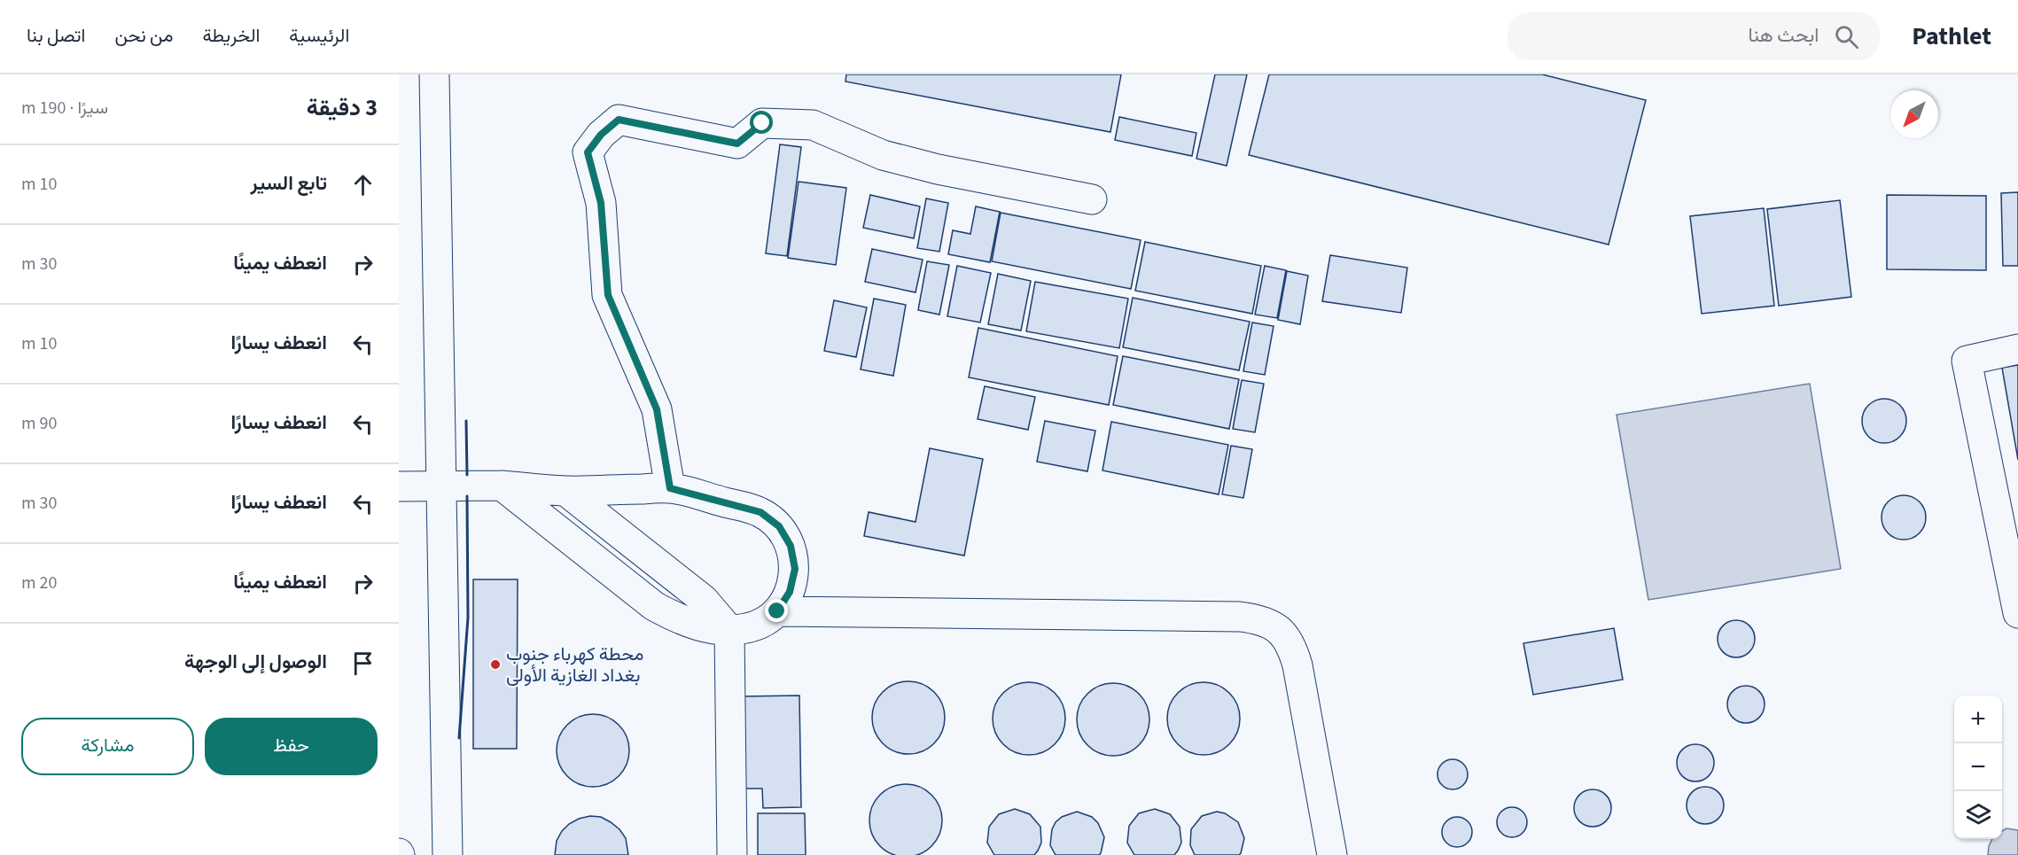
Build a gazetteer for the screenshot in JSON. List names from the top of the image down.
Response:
{
  "places": ["محطة كهرباء جنوب بغداد الغازية الأولى"],
  "north": "bottom left",
  "page": {
    "header": "Pathlet",
    "search": "ابحث هنا",
    "nav": [
      "الرئيسية",
      "الخريطة",
      "من نحن",
      "اتصل بنا"
    ],
    "heading": ["3 دقيقة", "سيرًا · 190 m"],
    "list": [
      ["تابع السير", "10 m"],
      ["انعطف يمينًا", "30 m"],
      ["انعطف يسارًا", "10 m"],
      ["انعطف يسارًا", "90 m"],
      ["انعطف يسارًا", "30 m"],
      ["انعطف يمينًا", "20 m"],
      "الوصول إلى الوجهة"
    ],
    "map_buttons": ["+", "−"],
    "buttons": ["حفظ", "مشاركة"]
  }
}
